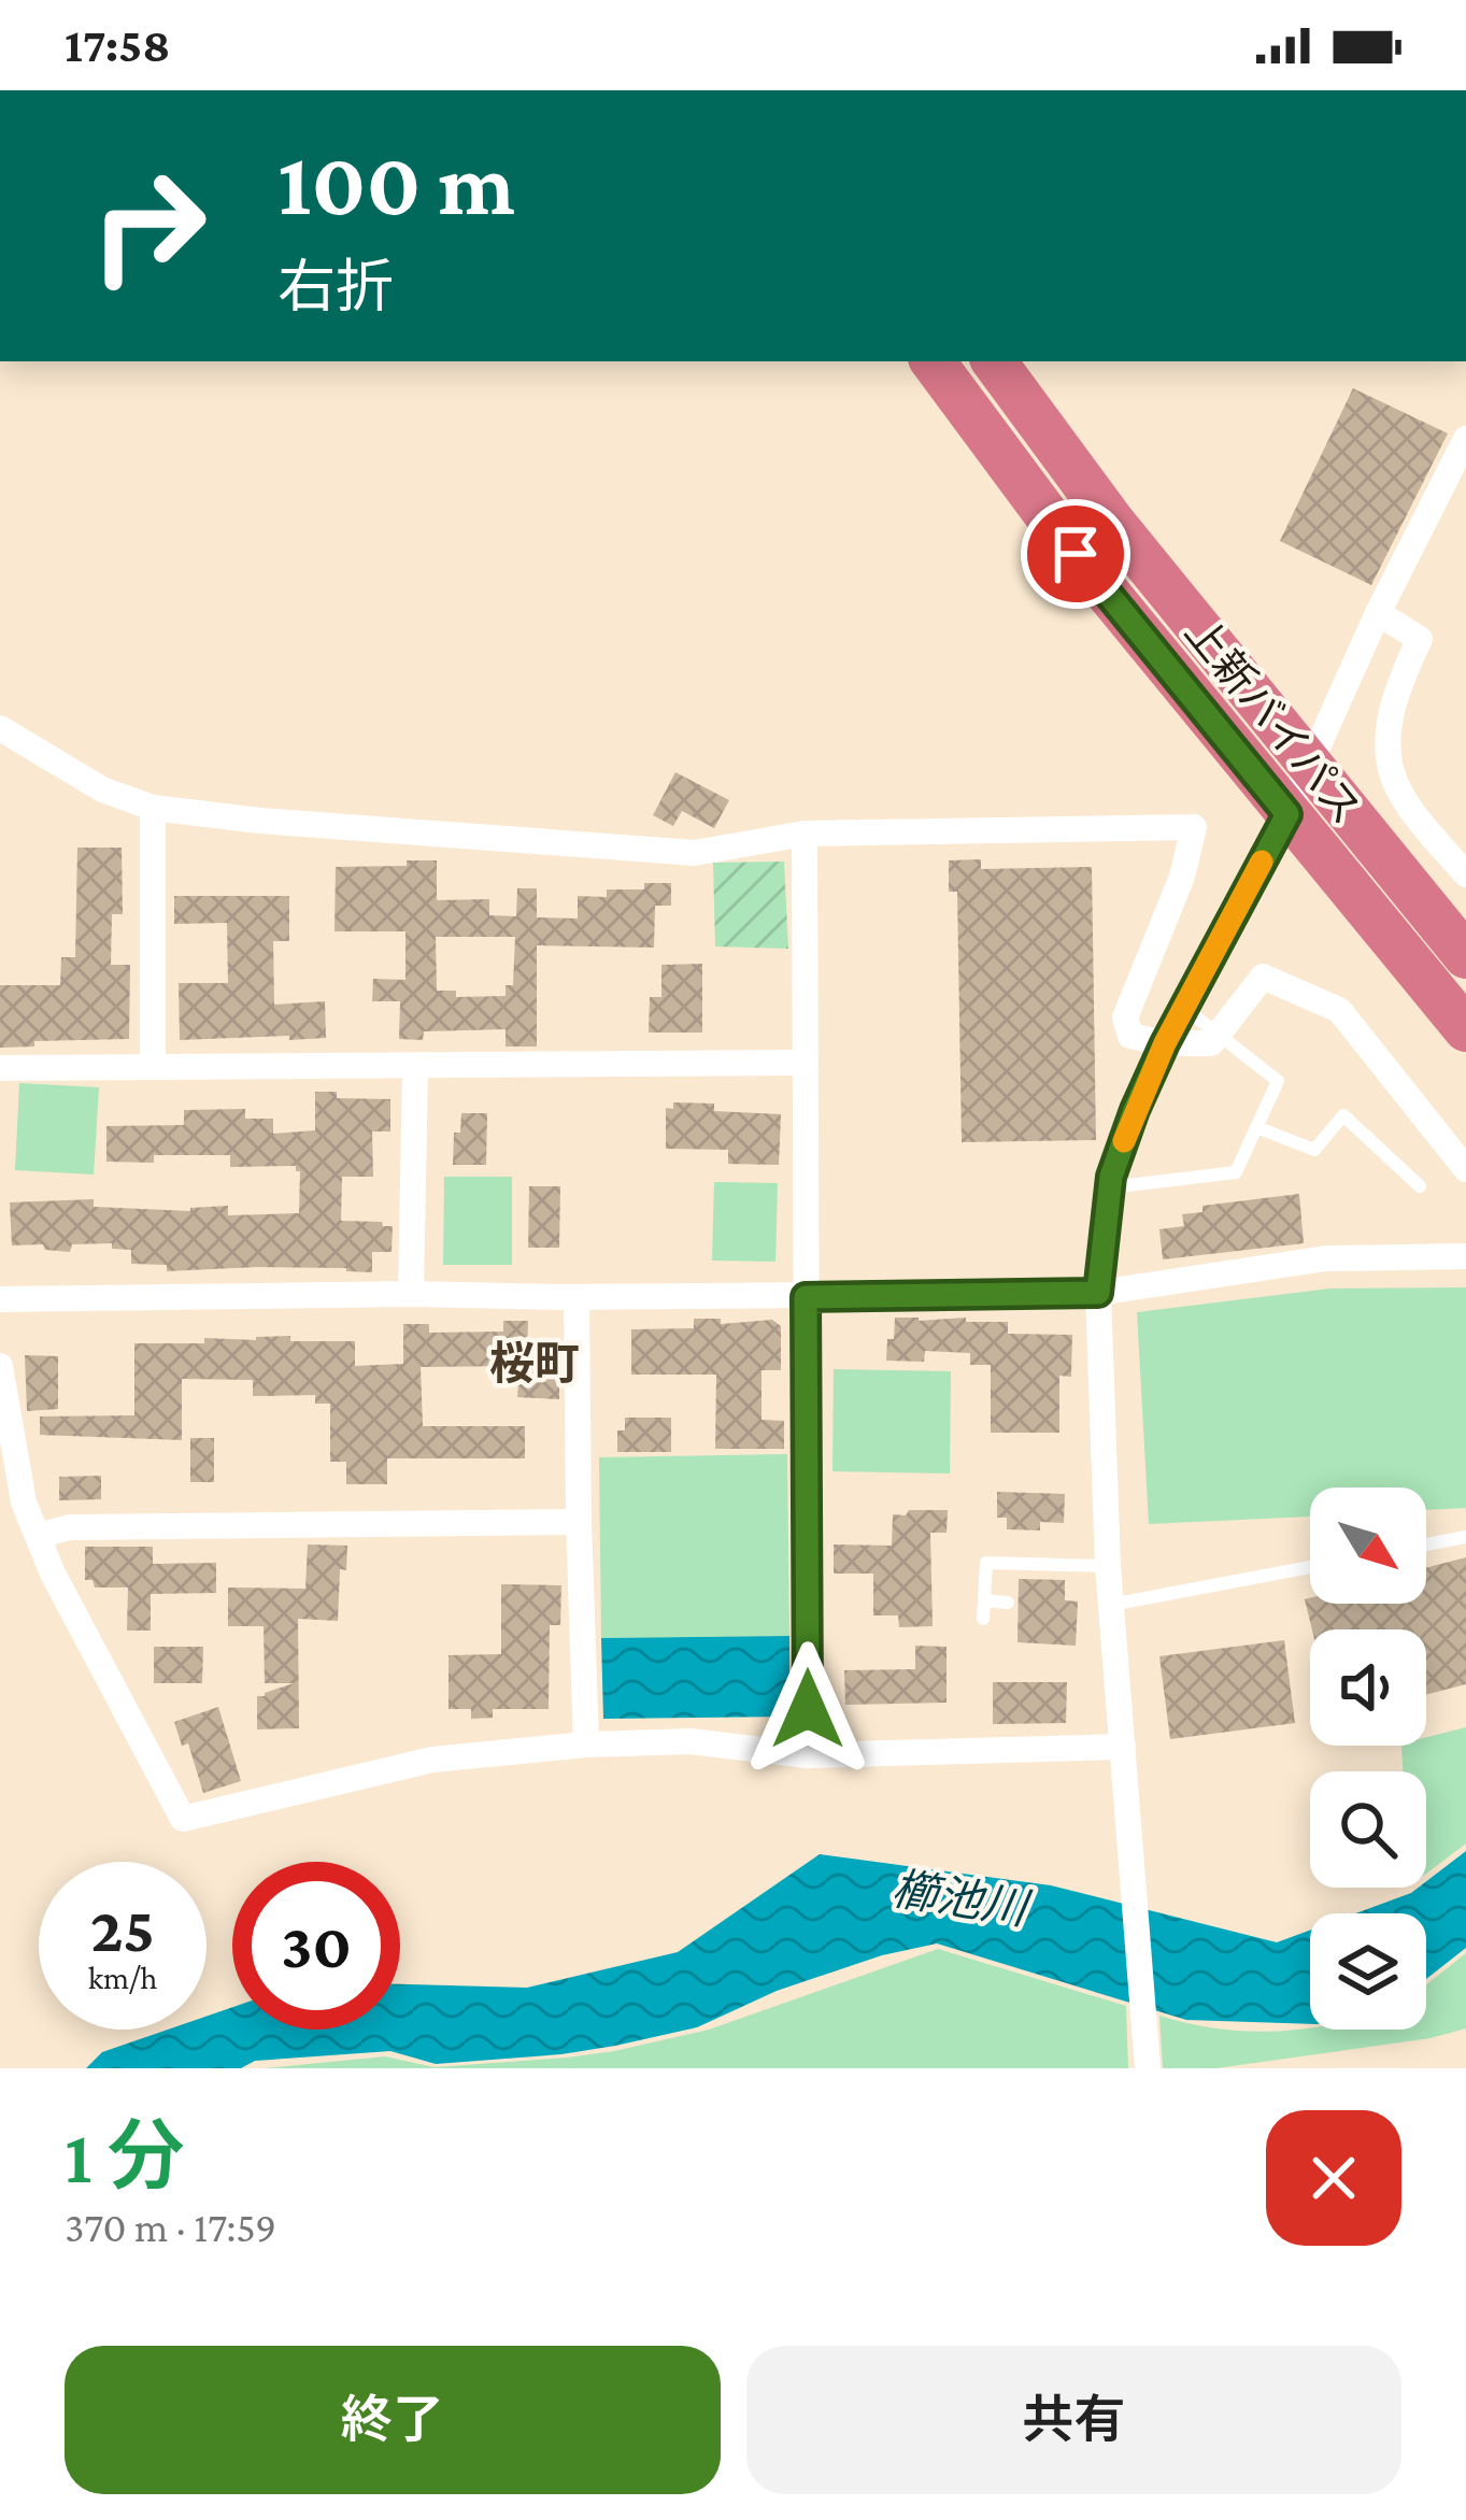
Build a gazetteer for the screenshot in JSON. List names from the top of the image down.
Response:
{
  "streets": {
    "highway": ["上新バイパス"]
  },
  "districts": ["桜町"],
  "water": ["櫛池川"],
  "north": "bottom right",
  "page": {
    "status": "17:58",
    "turn": ["100 m", "右折"],
    "speed": "25 km/h",
    "limit": "30",
    "heading": ["1 分", "370 m · 17:59"],
    "buttons": ["終了", "共有"]
  }
}
